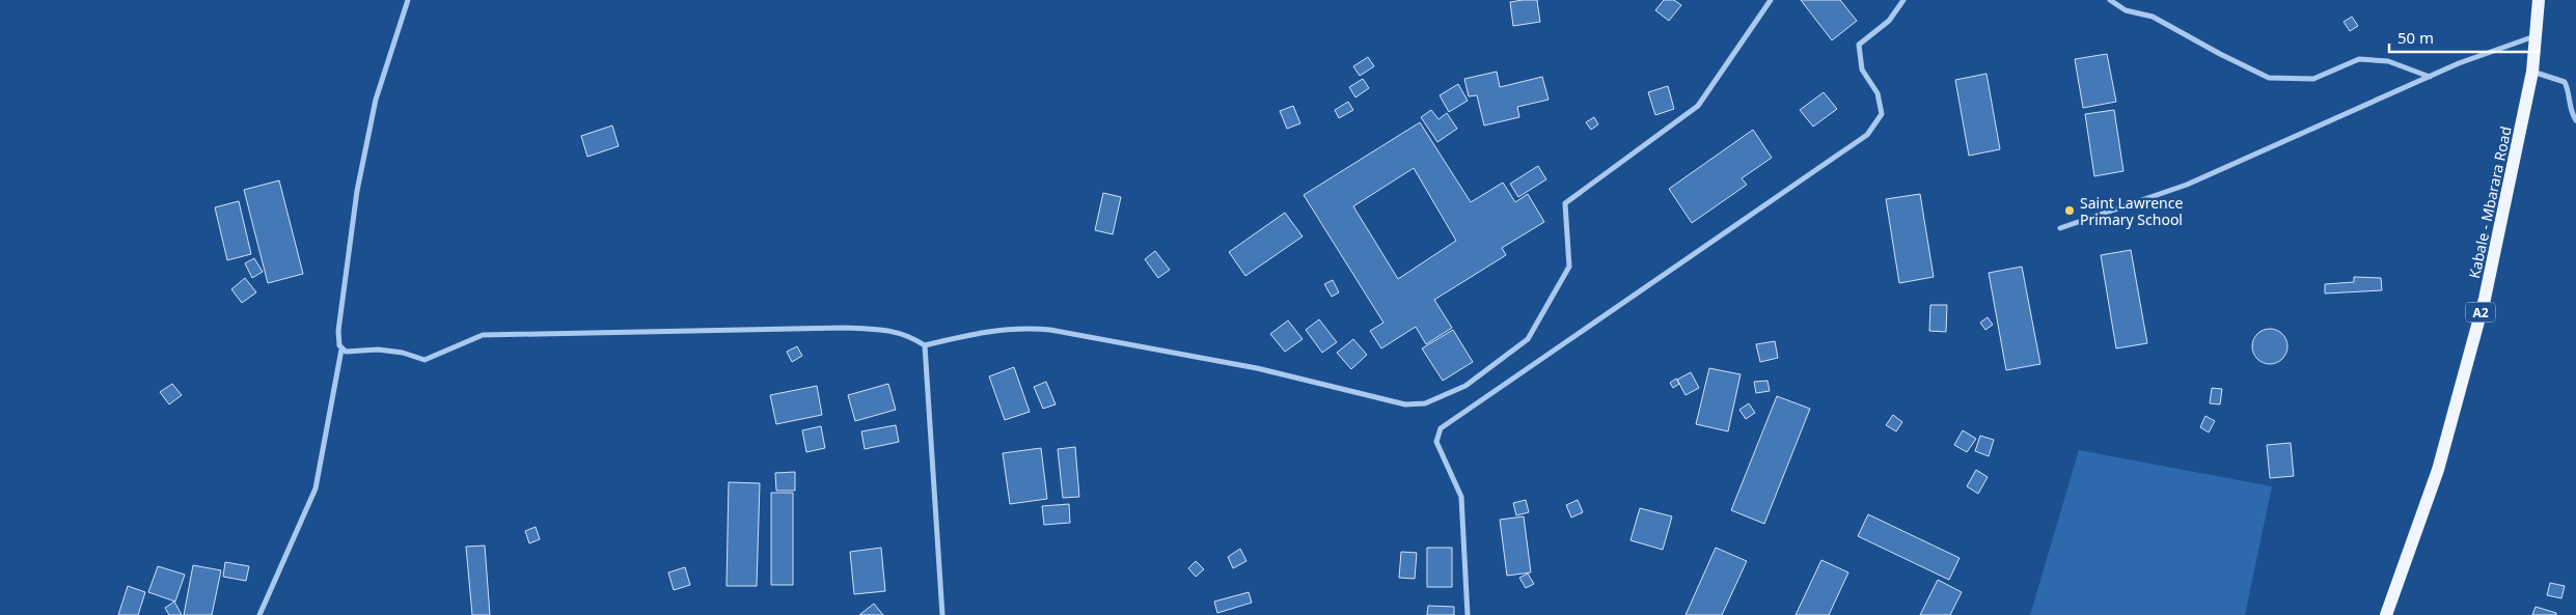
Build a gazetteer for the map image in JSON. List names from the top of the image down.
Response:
{
  "streets": {
    "main road": ["Kabale - Mbarara Road", "A2"]
  },
  "places": ["Saint Lawrence Primary School"],
  "scale_bar": "50 m"
}
